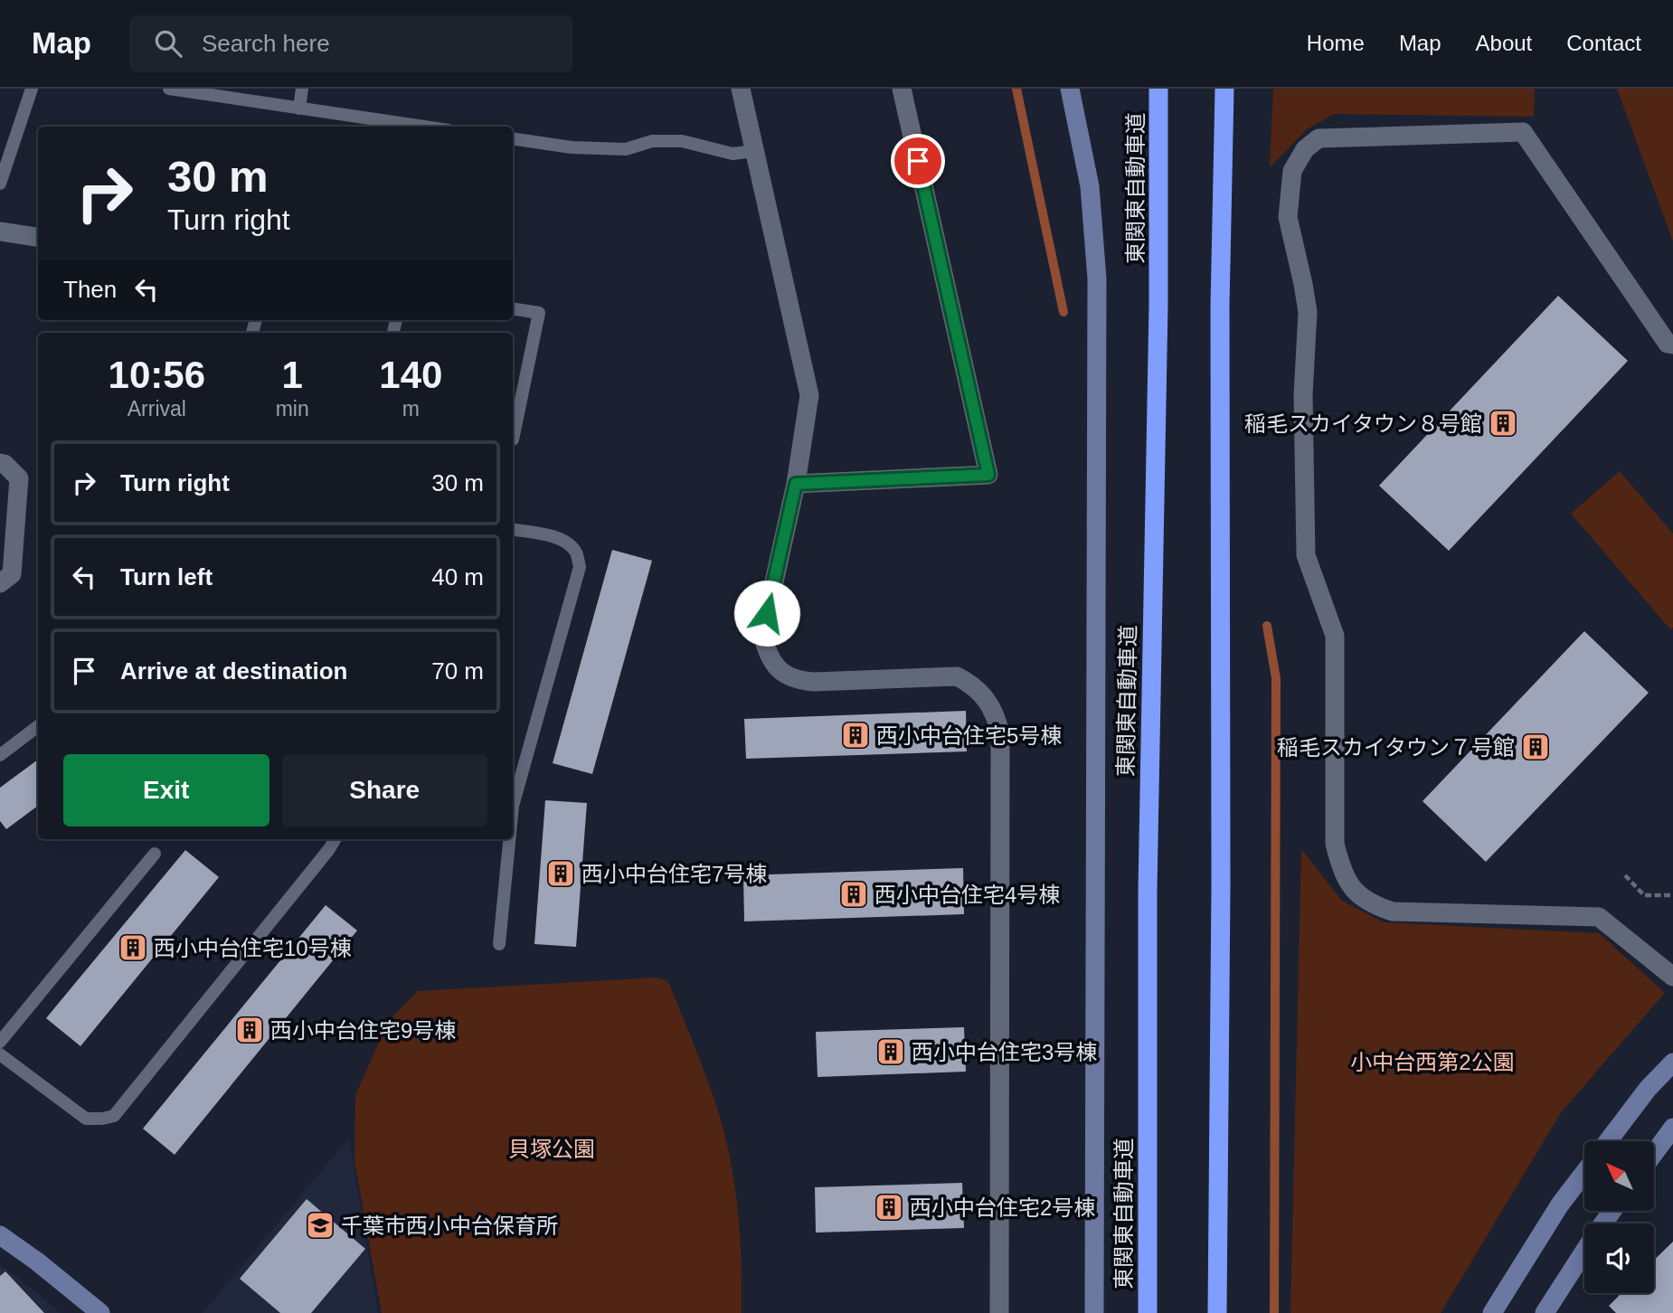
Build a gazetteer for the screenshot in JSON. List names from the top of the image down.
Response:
{
  "streets": {
    "highway": ["東関東自動車道"]
  },
  "parks": ["小中台西第2公園", "貝塚公園"],
  "places": {
    "building": [
      "稲毛スカイタウン８号館",
      "西小中台住宅5号棟",
      "稲毛スカイタウン７号館",
      "西小中台住宅7号棟",
      "西小中台住宅4号棟",
      "西小中台住宅10号棟",
      "西小中台住宅9号棟",
      "西小中台住宅3号棟",
      "西小中台住宅2号棟"
    ],
    "school or university": ["千葉市西小中台保育所"]
  },
  "north": "top left",
  "page": {
    "header": "Map",
    "search": "Search here",
    "nav": [
      "Home",
      "Map",
      "About",
      "Contact"
    ],
    "turn": ["30 m", "Turn right"],
    "then": "Then",
    "eta": [
      "10:56",
      "Arrival",
      "1",
      "min",
      "140",
      "m"
    ],
    "list": [
      {
        "name": "Turn right",
        "value": "30 m"
      },
      {
        "name": "Turn left",
        "value": "40 m"
      },
      {
        "name": "Arrive at destination",
        "value": "70 m"
      }
    ],
    "buttons": ["Exit", "Share"]
  }
}
